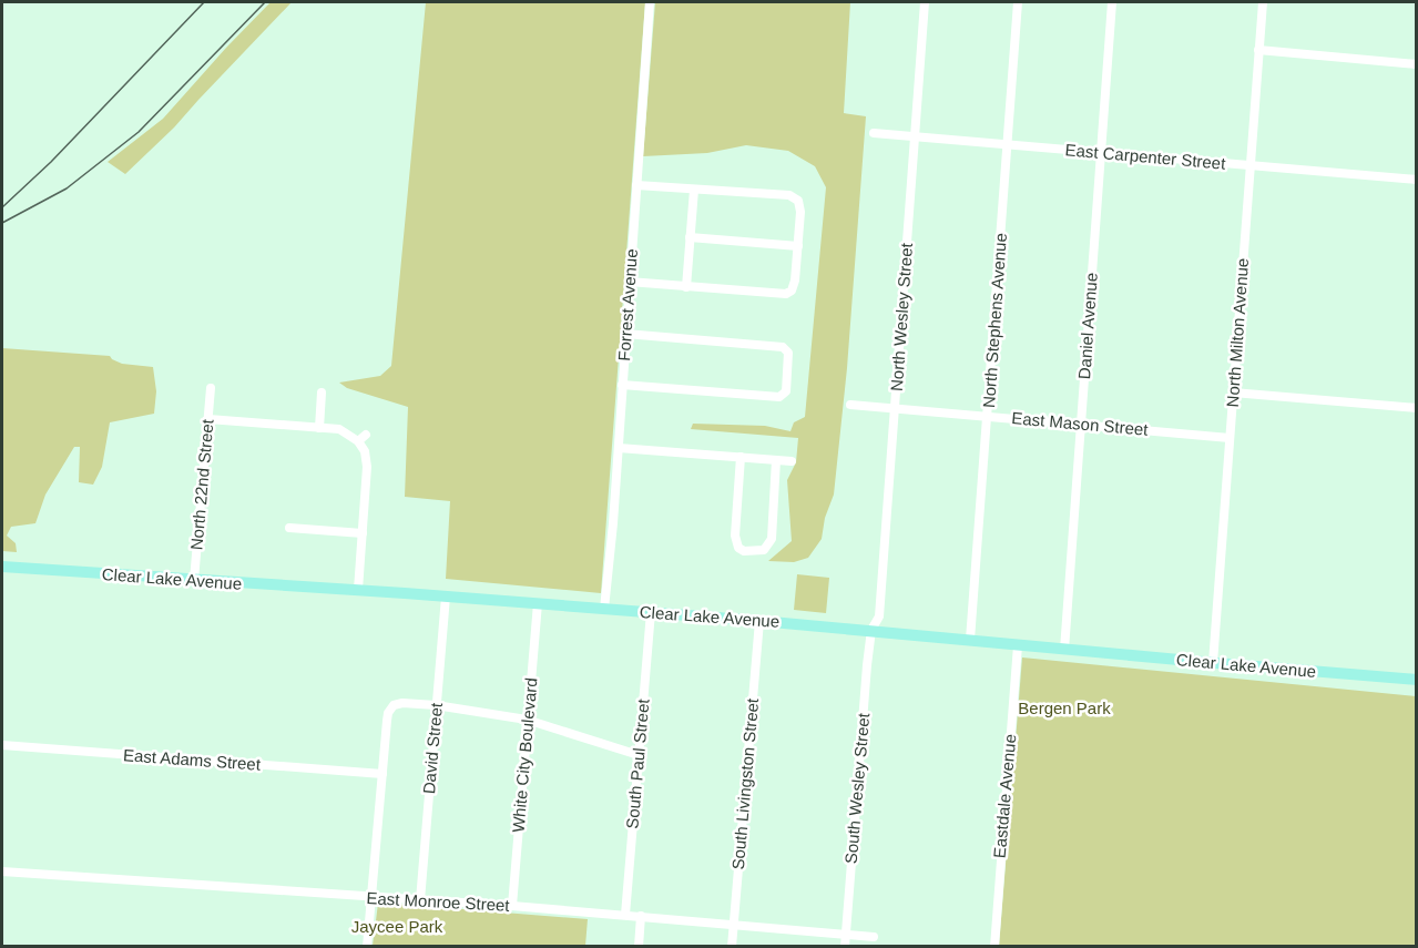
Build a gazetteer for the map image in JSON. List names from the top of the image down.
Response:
{
  "streets": {
    "main road": ["Clear Lake Avenue"],
    "street": [
      "East Carpenter Street",
      "Forrest Avenue",
      "North Wesley Street",
      "North Stephens Avenue",
      "Daniel Avenue",
      "North Milton Avenue",
      "East Mason Street",
      "North 22nd Street",
      "David Street",
      "White City Boulevard",
      "East Adams Street",
      "South Paul Street",
      "South Livingston Street",
      "South Wesley Street",
      "Eastdale Avenue",
      "East Monroe Street"
    ]
  },
  "crossings": [
    ["East Carpenter Street", "North Wesley Street"],
    ["East Carpenter Street", "North Stephens Avenue"],
    ["East Carpenter Street", "Daniel Avenue"],
    ["East Carpenter Street", "North Milton Avenue"],
    ["Forrest Avenue", "Clear Lake Avenue"],
    ["North Wesley Street", "East Mason Street"],
    ["North Wesley Street", "Clear Lake Avenue"],
    ["North Wesley Street", "South Wesley Street"],
    ["North Stephens Avenue", "East Mason Street"],
    ["North Stephens Avenue", "Clear Lake Avenue"],
    ["Daniel Avenue", "East Mason Street"],
    ["Daniel Avenue", "Clear Lake Avenue"],
    ["North Milton Avenue", "East Mason Street"],
    ["North Milton Avenue", "Clear Lake Avenue"],
    ["North 22nd Street", "Clear Lake Avenue"],
    ["Clear Lake Avenue", "David Street"],
    ["Clear Lake Avenue", "White City Boulevard"],
    ["Clear Lake Avenue", "South Paul Street"],
    ["Clear Lake Avenue", "South Livingston Street"],
    ["Clear Lake Avenue", "South Wesley Street"],
    ["Clear Lake Avenue", "Eastdale Avenue"],
    ["David Street", "East Monroe Street"],
    ["White City Boulevard", "East Monroe Street"],
    ["South Paul Street", "East Monroe Street"],
    ["South Livingston Street", "East Monroe Street"],
    ["South Wesley Street", "East Monroe Street"]
  ],
  "parks": ["Bergen Park", "Jaycee Park"]
}
